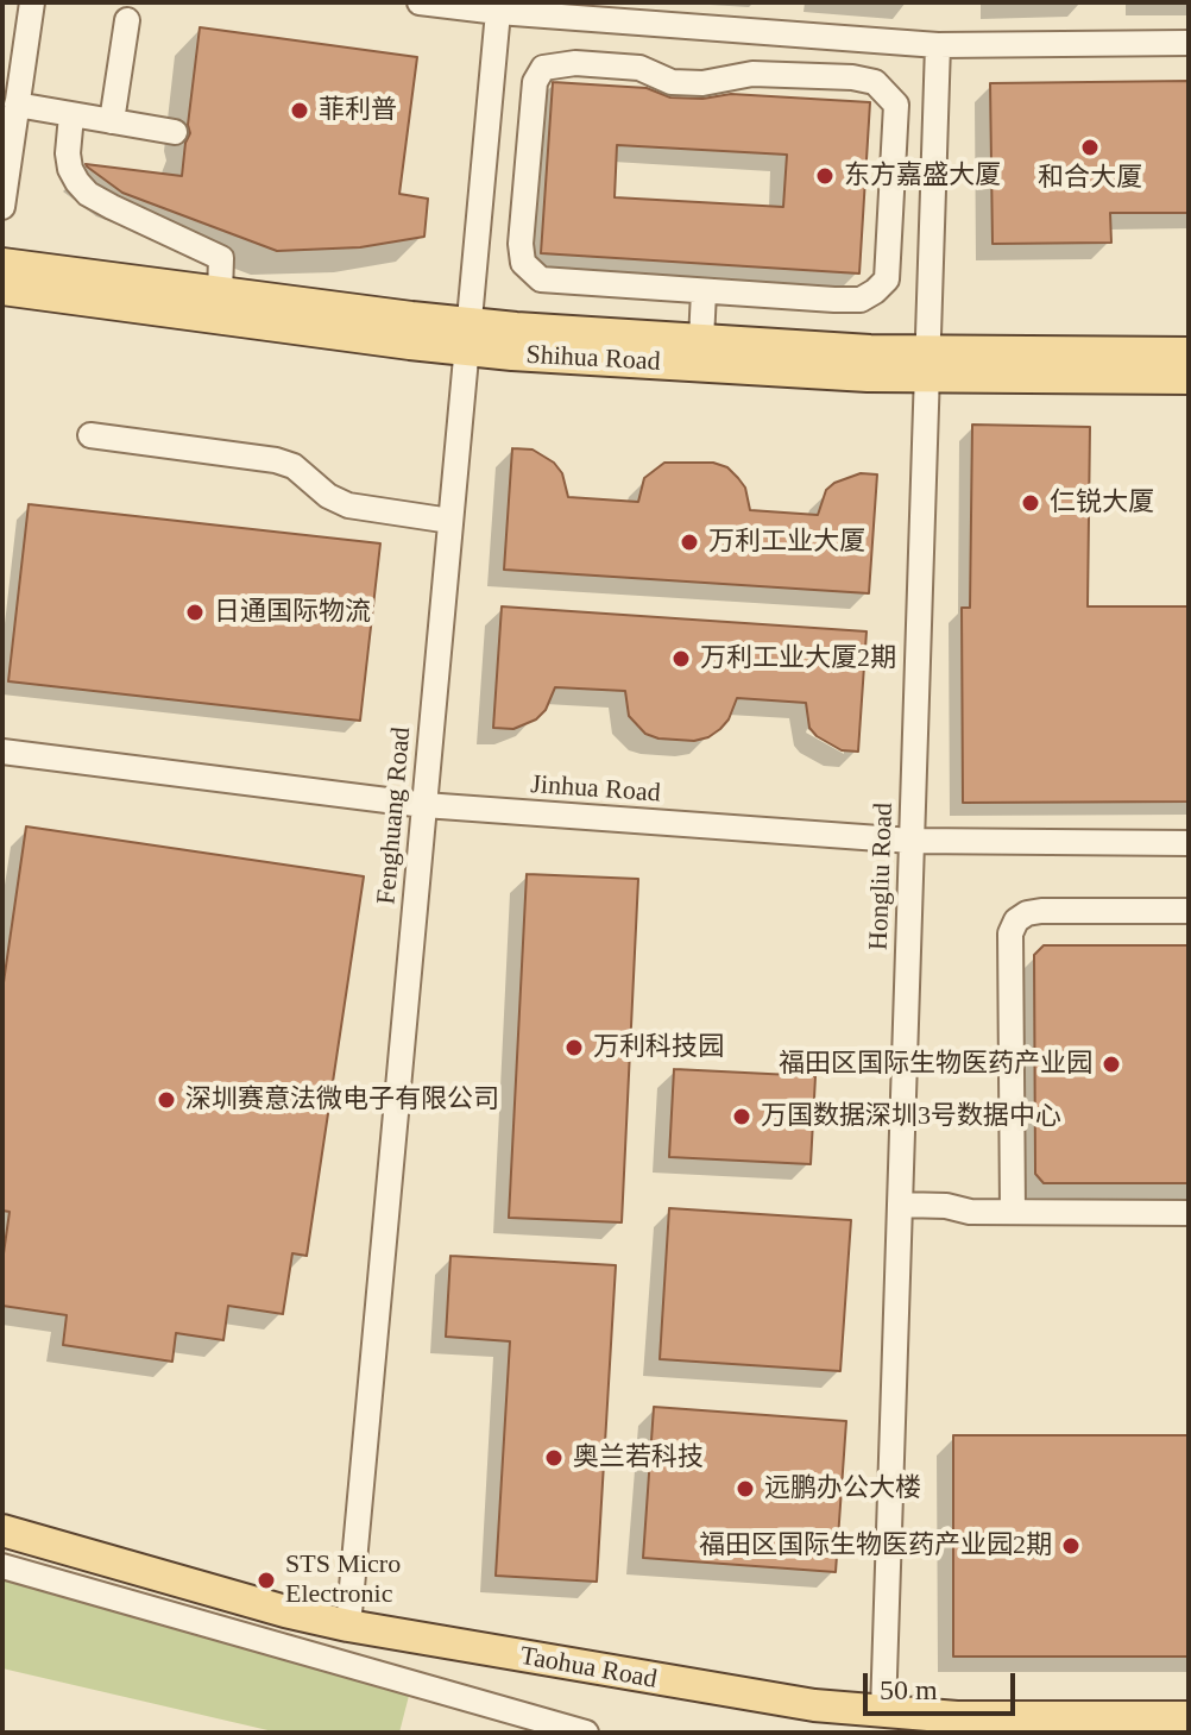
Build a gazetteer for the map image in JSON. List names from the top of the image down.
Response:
{
  "streets": {
    "main road": ["Shihua Road", "Taohua Road"],
    "street": ["Jinhua Road", "Fenghuang Road", "Hongliu Road"]
  },
  "crossings": [
    ["Shihua Road", "Fenghuang Road"],
    ["Shihua Road", "Hongliu Road"],
    ["Jinhua Road", "Fenghuang Road"],
    ["Jinhua Road", "Hongliu Road"],
    ["Fenghuang Road", "Taohua Road"],
    ["Hongliu Road", "Taohua Road"]
  ],
  "places": [
    "菲利普",
    "和合大厦",
    "东方嘉盛大厦",
    "仁锐大厦",
    "万利工业大厦",
    "日通国际物流",
    "万利工业大厦2期",
    "万利科技园",
    "福田区国际生物医药产业园",
    "深圳赛意法微电子有限公司",
    "万国数据深圳3号数据中心",
    "奥兰若科技",
    "远鹏办公大楼",
    "福田区国际生物医药产业园2期",
    "STS Micro Electronic"
  ],
  "scale_bar": "50 m"
}
